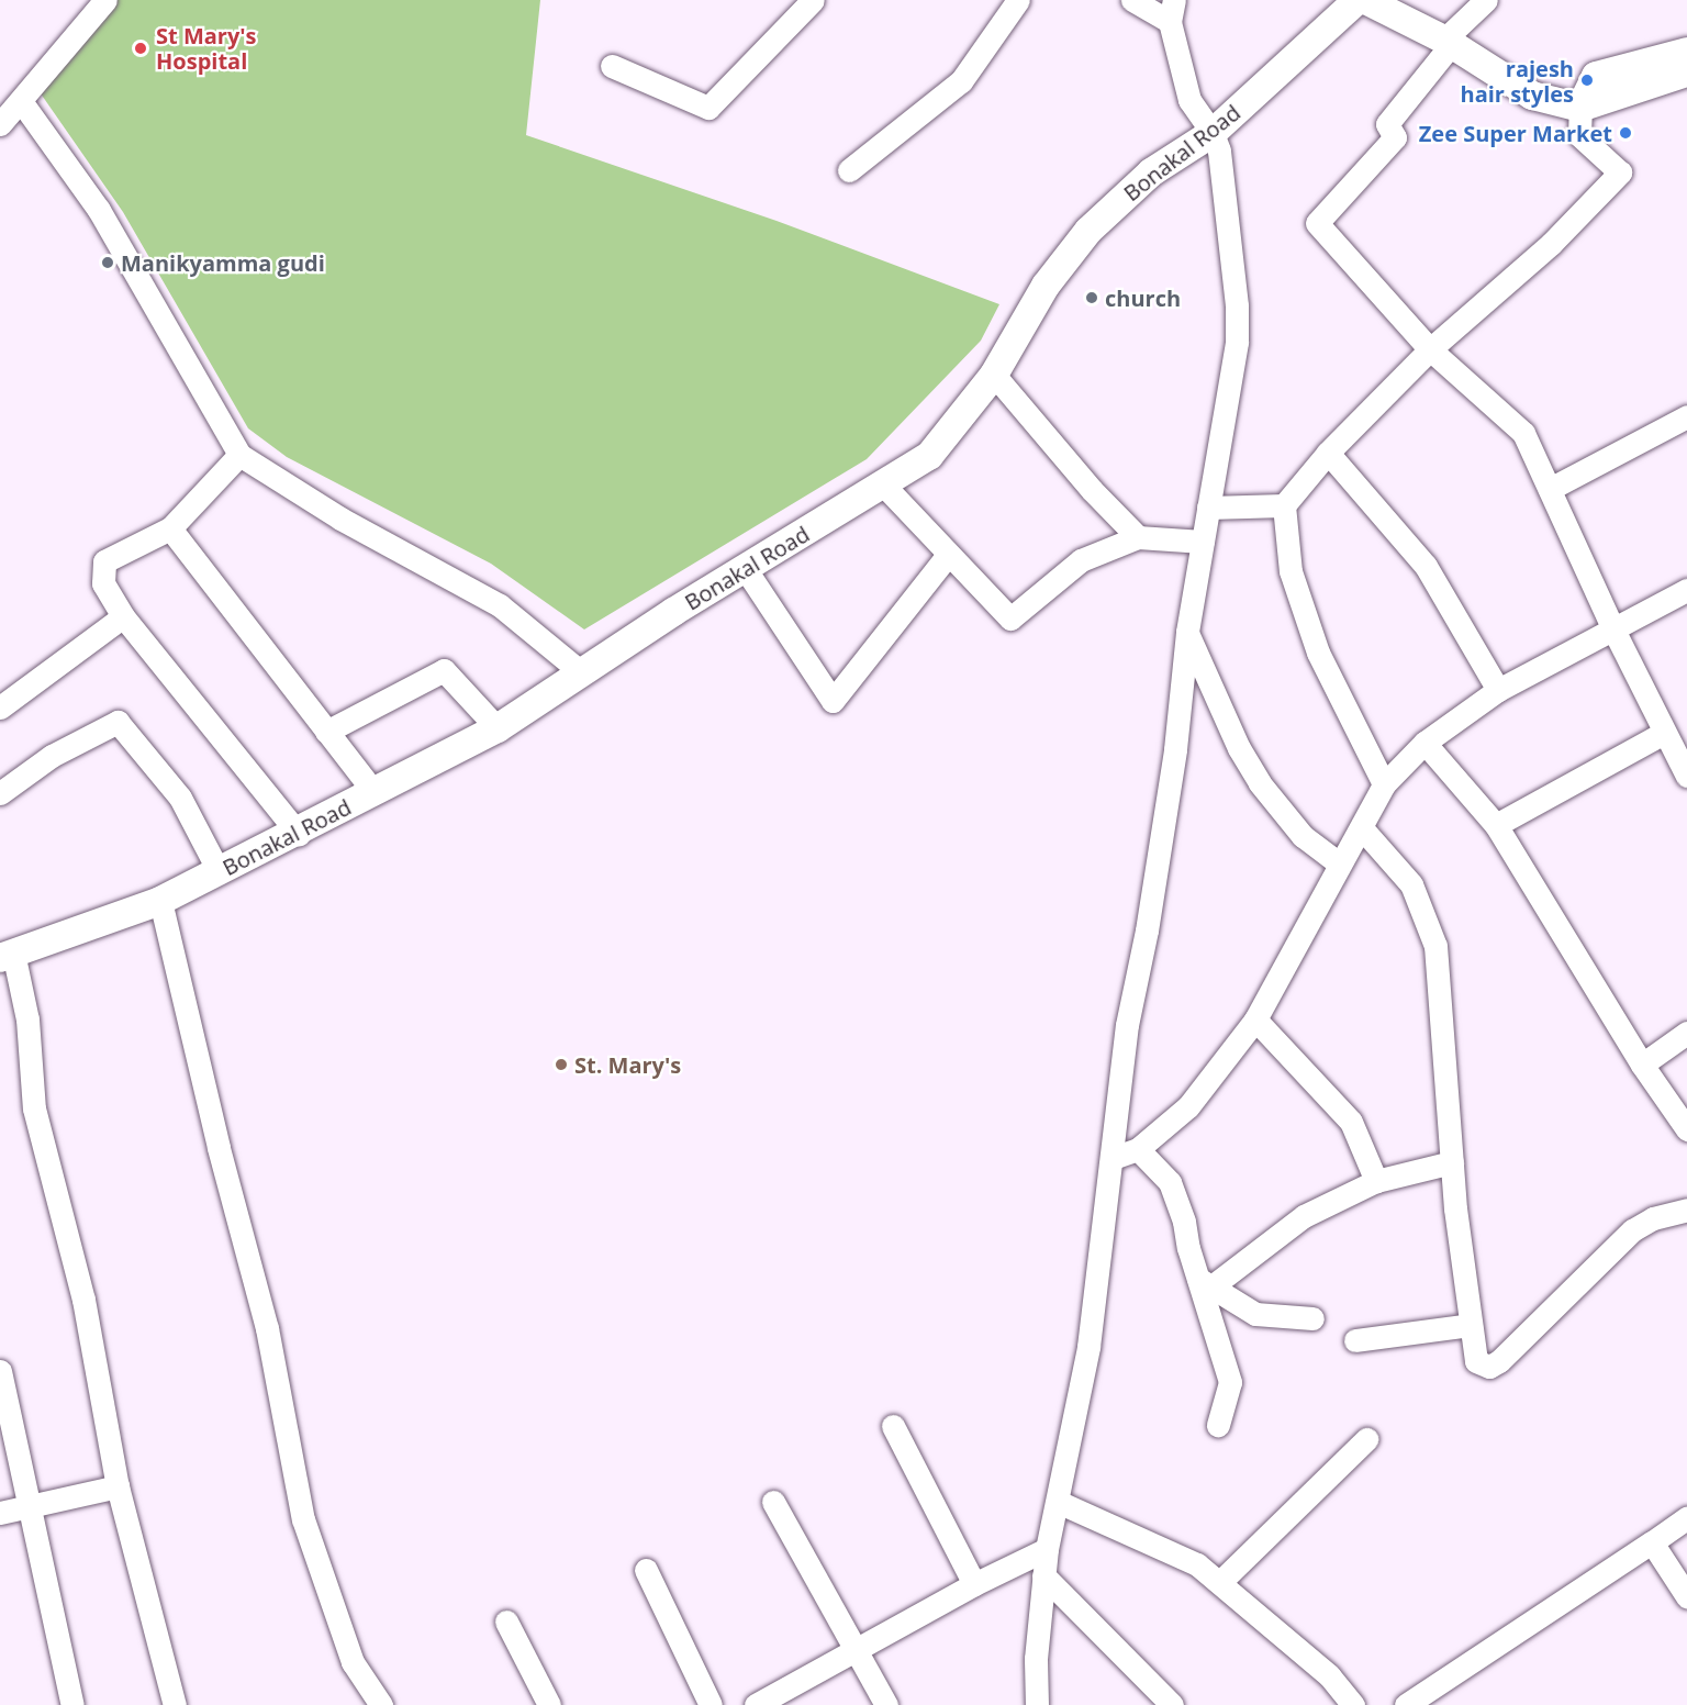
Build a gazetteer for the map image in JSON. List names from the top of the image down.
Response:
{
  "streets": {
    "main road": ["Bonakal Road"]
  },
  "places": [
    "St Mary's Hospital",
    "rajesh hair styles",
    "Zee Super Market",
    "Manikyamma gudi",
    "church",
    "St. Mary's"
  ]
}
